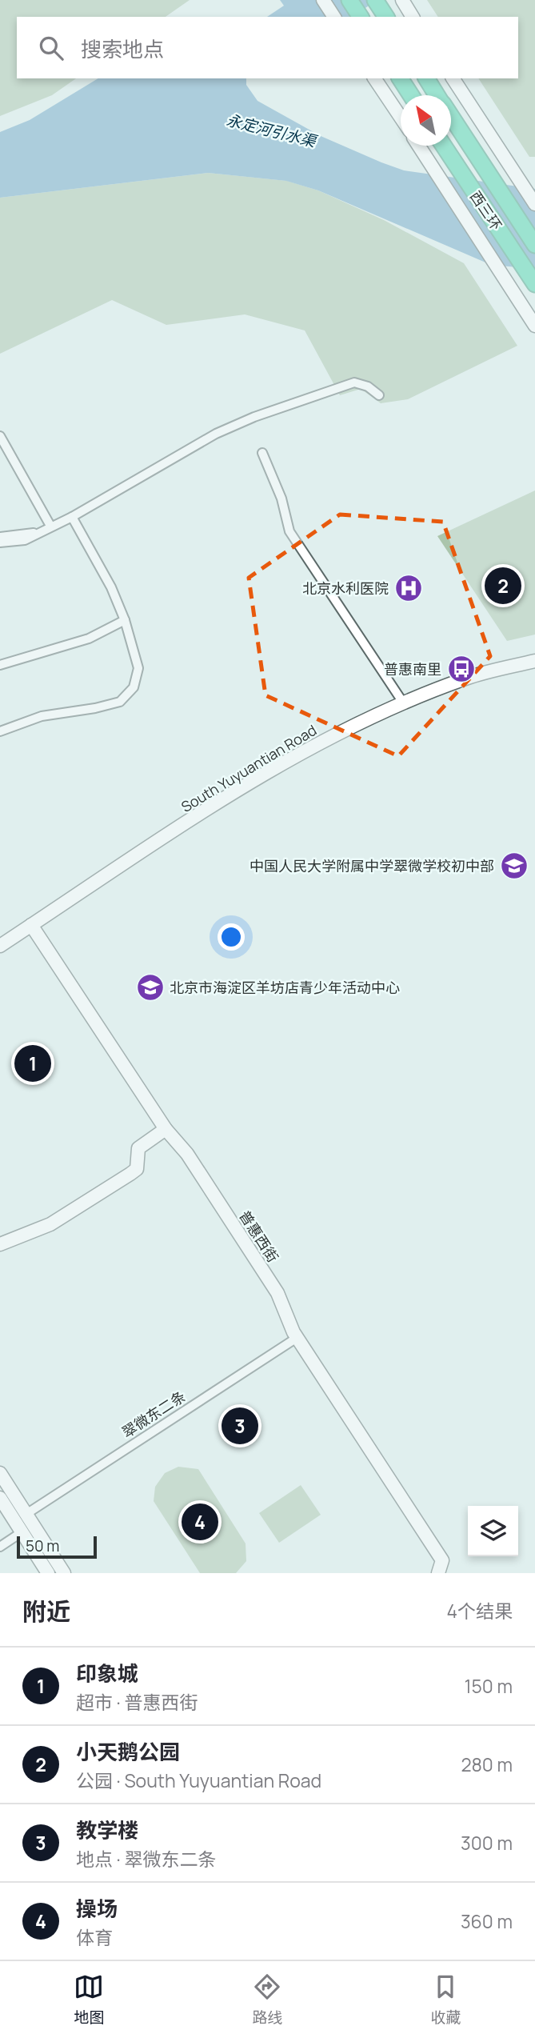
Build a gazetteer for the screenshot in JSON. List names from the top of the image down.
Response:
{
  "streets": {
    "highway": ["西三环"],
    "street": ["South Yuyuantian Road", "普惠西街", "翠微东二条"]
  },
  "crossings": [
    ["South Yuyuantian Road", "普惠西街"],
    ["普惠西街", "翠微东二条"]
  ],
  "water": ["永定河引水渠"],
  "places": {
    "hospital": ["北京水利医院"],
    "bus stop": ["普惠南里"],
    "school or university": ["中国人民大学附属中学翠微学校初中部", "北京市海淀区羊坊店青少年活动中心"]
  },
  "scale_bar": "50 m",
  "north": "top left",
  "page": {
    "search": "搜索地点",
    "pins": [
      "2",
      "1",
      "3",
      "4"
    ],
    "scale": "50 m",
    "heading": ["附近", "4个结果"],
    "list": [
      {
        "mark": "1",
        "name": "印象城",
        "note": "超市 · 普惠西街",
        "value": "150 m"
      },
      {
        "mark": "2",
        "name": "小天鹅公园",
        "note": "公园 · South Yuyuantian Road",
        "value": "280 m"
      },
      {
        "mark": "3",
        "name": "教学楼",
        "note": "地点 · 翠微东二条",
        "value": "300 m"
      },
      {
        "mark": "4",
        "name": "操场",
        "note": "体育",
        "value": "360 m"
      }
    ],
    "nav": ["地图", "路线", "收藏"]
  }
}
